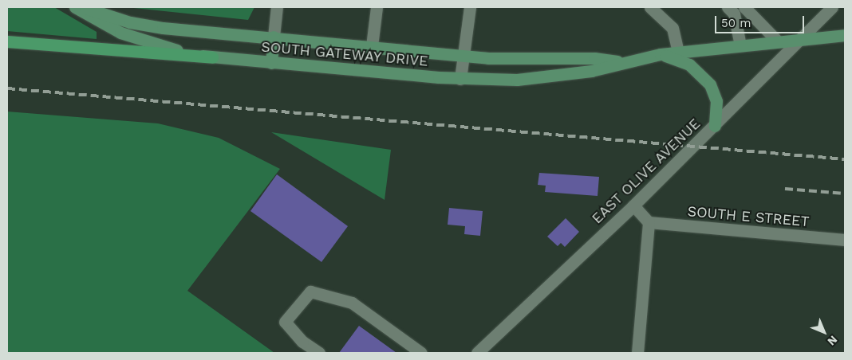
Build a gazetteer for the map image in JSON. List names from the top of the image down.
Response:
{
  "streets": {
    "main road": ["SOUTH GATEWAY DRIVE"],
    "street": ["EAST OLIVE AVENUE", "SOUTH E STREET"]
  },
  "crossings": [
    ["SOUTH GATEWAY DRIVE", "EAST OLIVE AVENUE"]
  ],
  "scale_bar": "50 m",
  "north": "bottom right"
}
